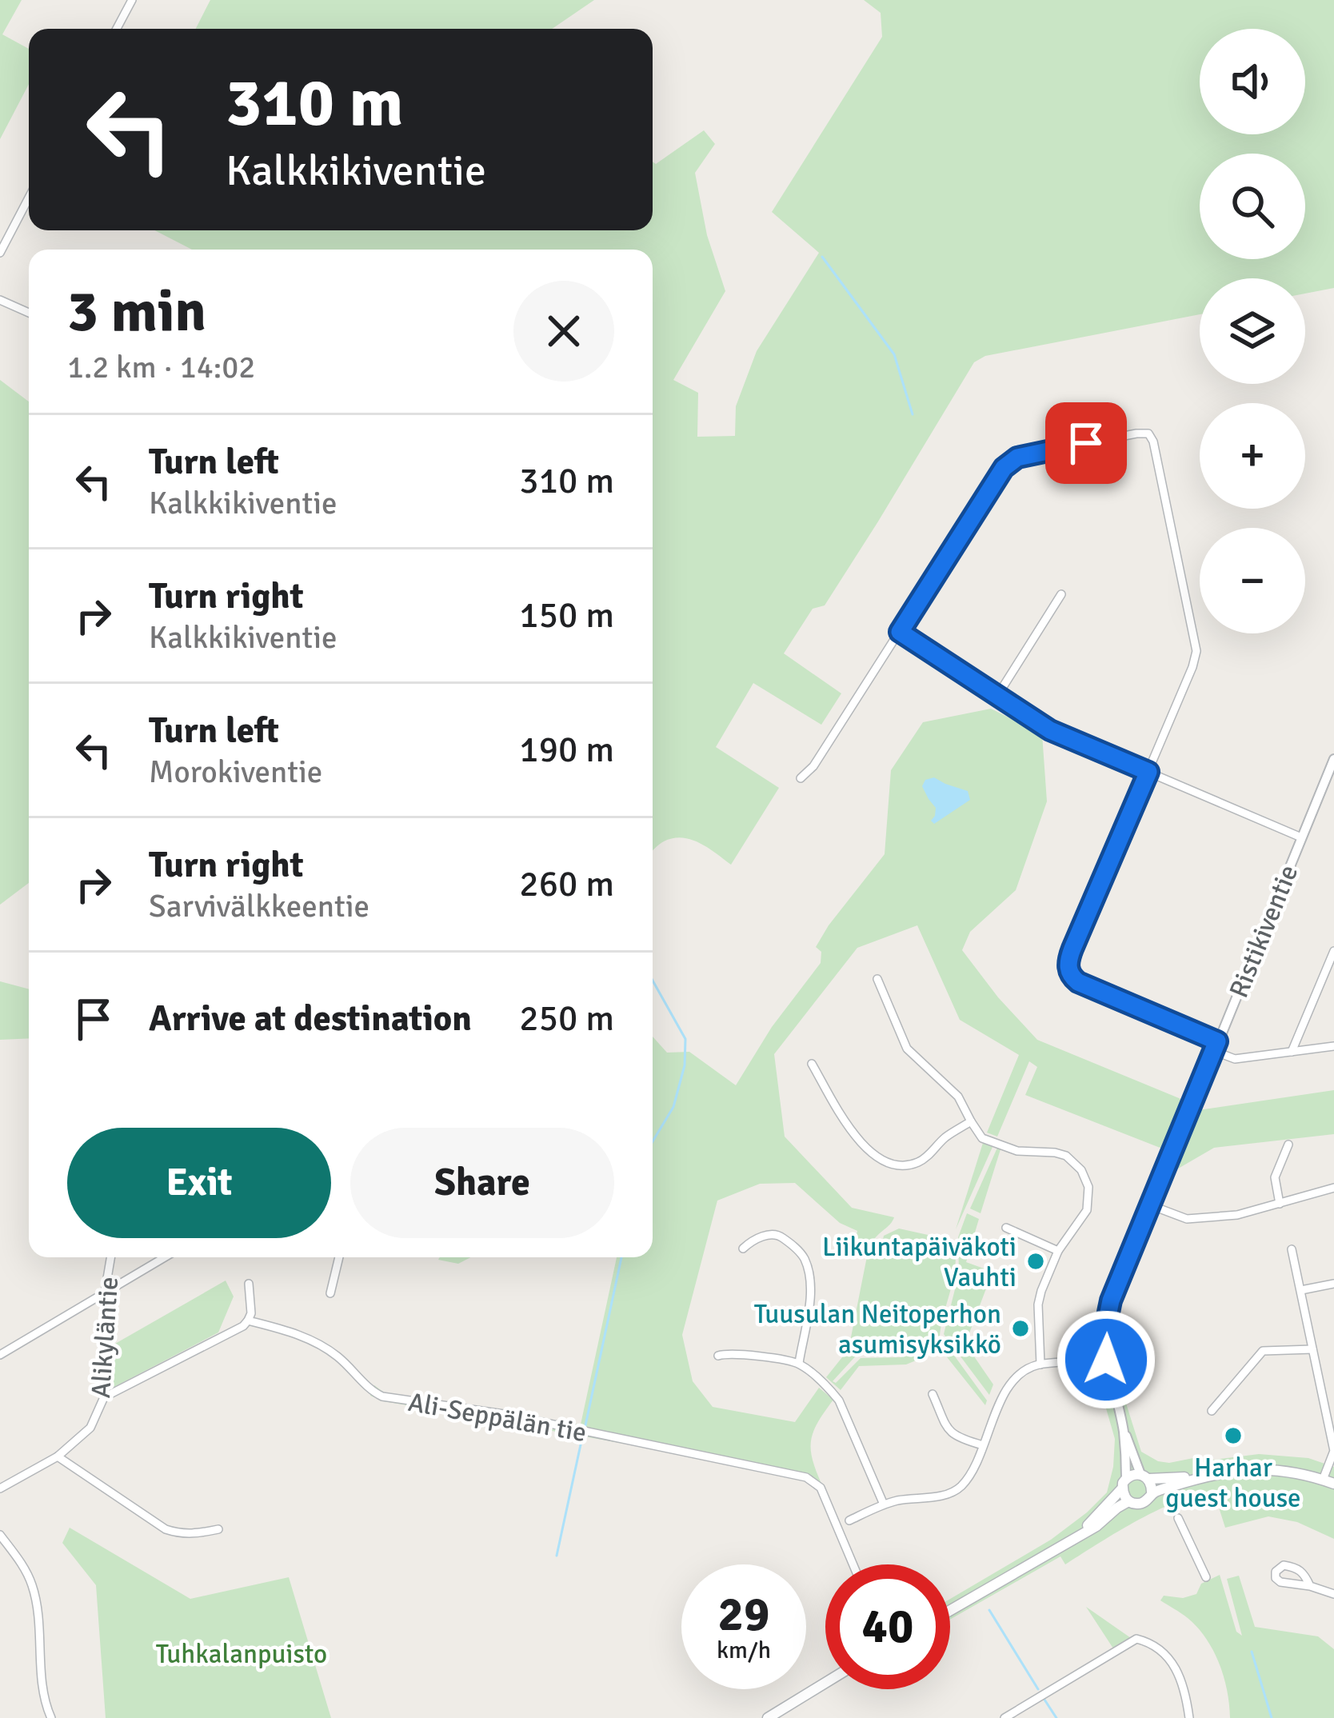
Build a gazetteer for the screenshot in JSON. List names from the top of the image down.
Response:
{
  "streets": {
    "street": ["Ristikiventie", "Alikyläntie", "Ali-Seppälän tie"]
  },
  "parks": ["Tuhkalanpuisto"],
  "places": ["Liikuntapäiväkoti Vauhti", "Tuusulan Neitoperhon asumisyksikkö", "Harhar guest house"],
  "page": {
    "map_buttons": ["+", "−"],
    "turn": ["310 m", "Kalkkikiventie"],
    "heading": ["3 min", "1.2 km · 14:02"],
    "list": [
      {
        "name": "Turn left",
        "note": "Kalkkikiventie",
        "value": "310 m"
      },
      {
        "name": "Turn right",
        "note": "Kalkkikiventie",
        "value": "150 m"
      },
      {
        "name": "Turn left",
        "note": "Morokiventie",
        "value": "190 m"
      },
      {
        "name": "Turn right",
        "note": "Sarvivälkkeentie",
        "value": "260 m"
      },
      {
        "name": "Arrive at destination",
        "value": "250 m"
      }
    ],
    "buttons": ["Exit", "Share"],
    "speed": "29 km/h",
    "limit": "40"
  }
}
